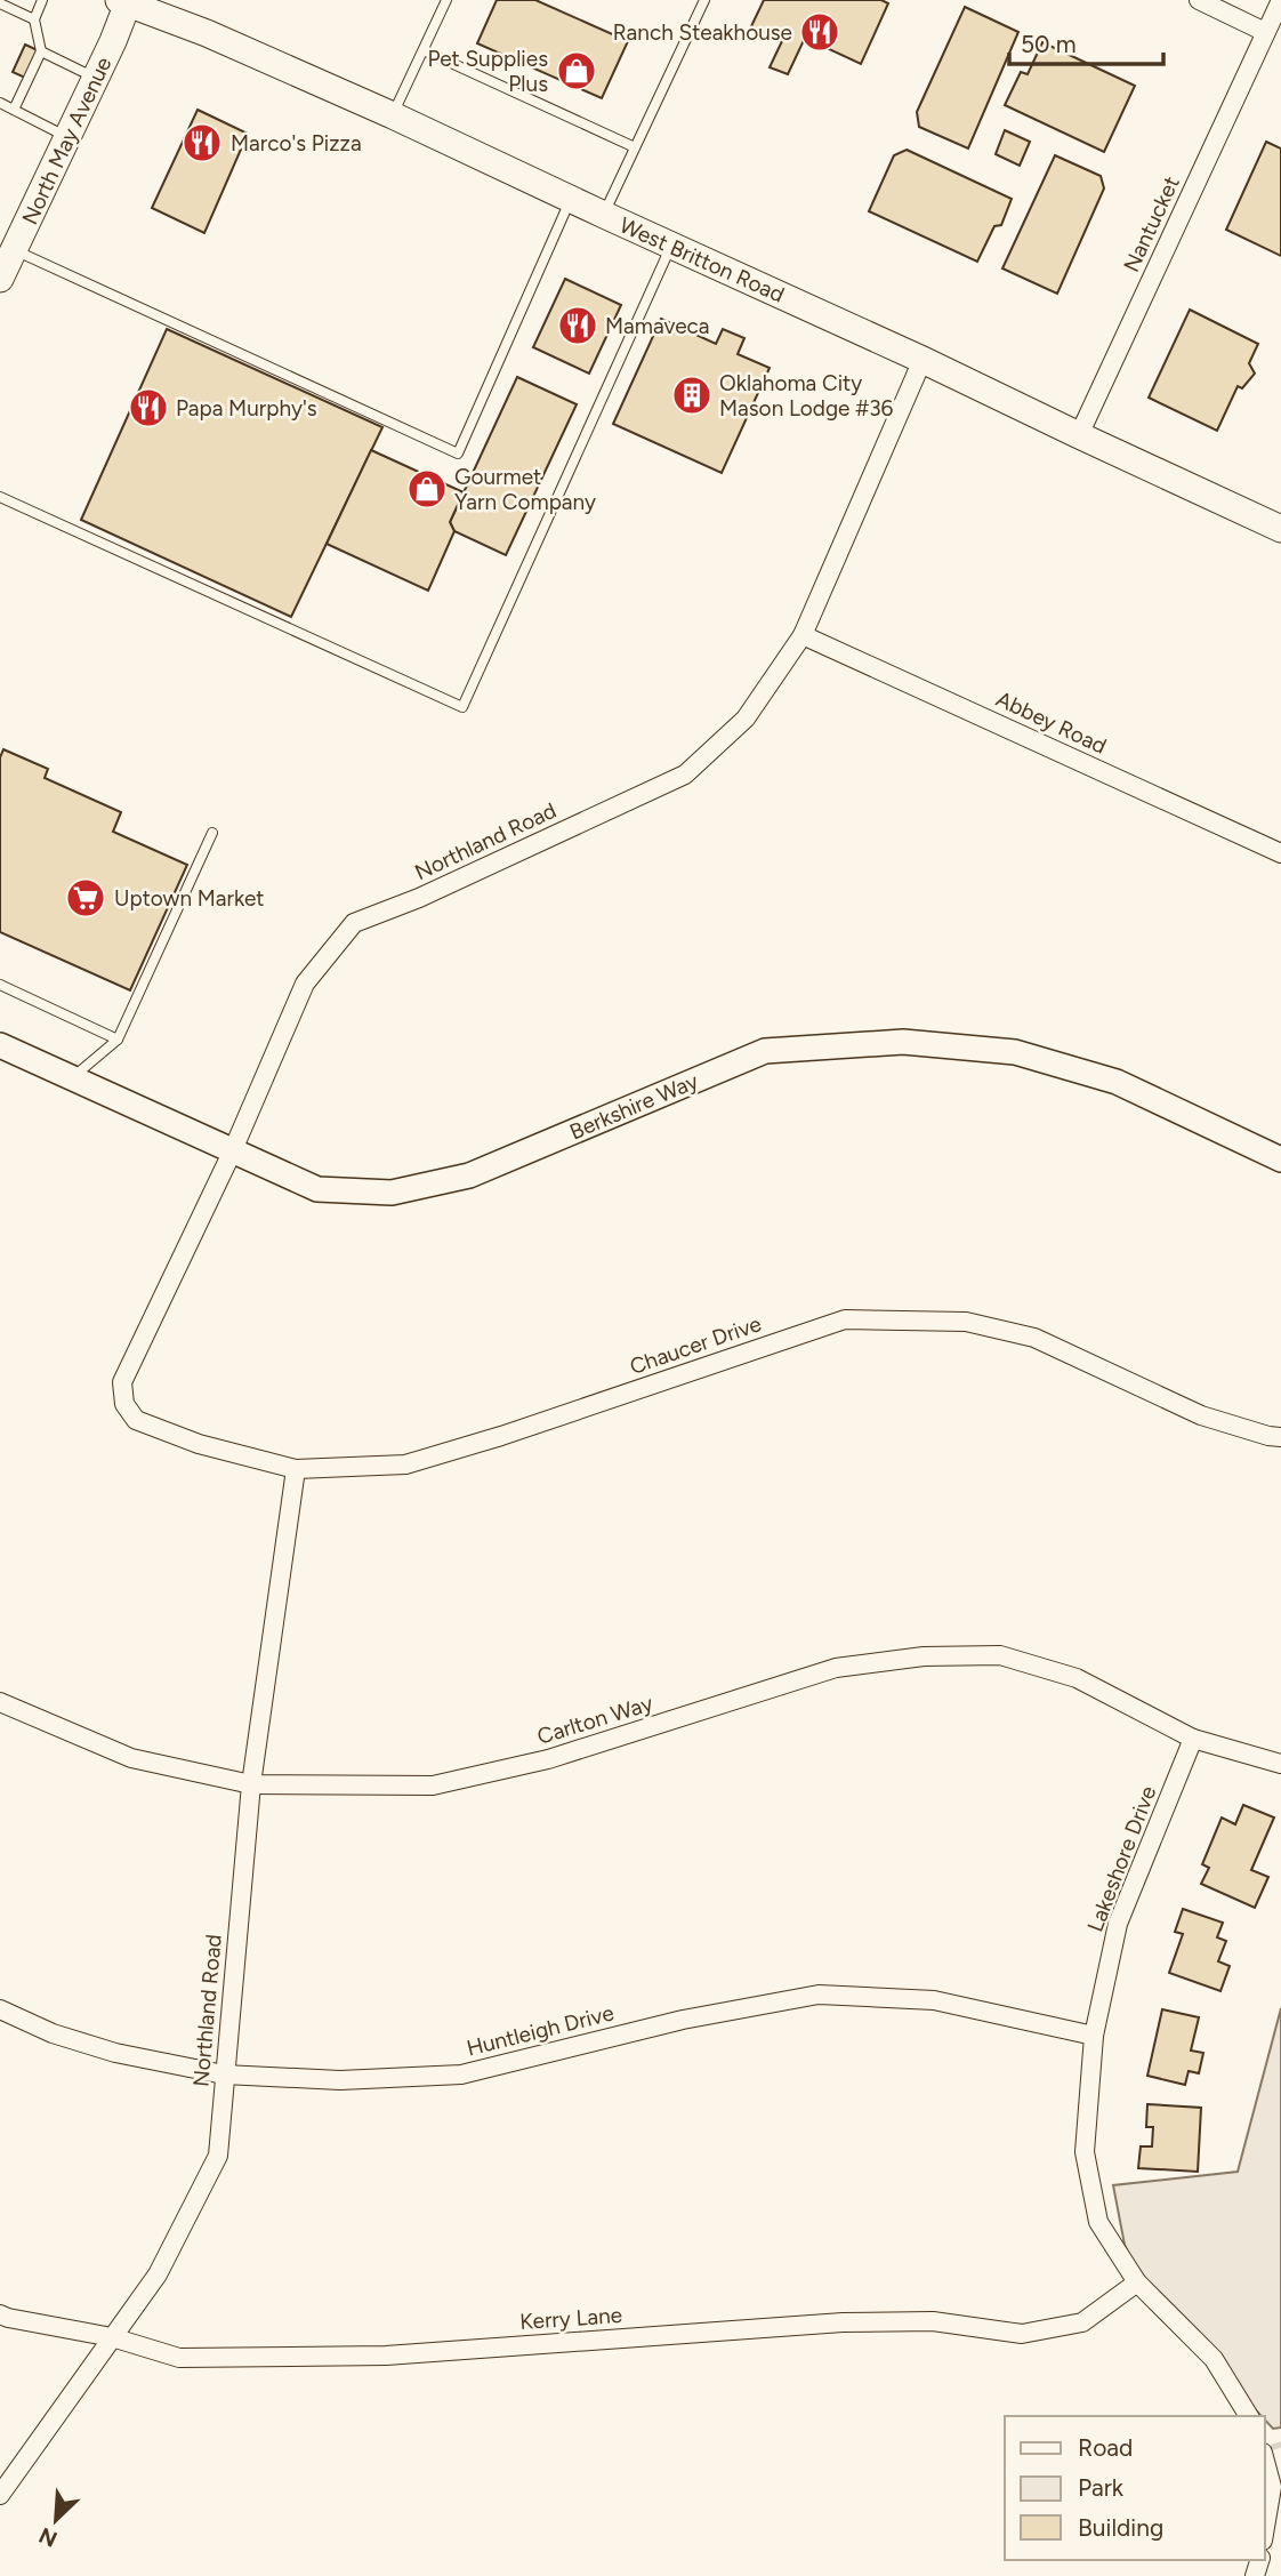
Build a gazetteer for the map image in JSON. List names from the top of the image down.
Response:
{
  "streets": {
    "main road": ["North May Avenue", "West Britton Road"],
    "street": [
      "Nantucket",
      "Abbey Road",
      "Northland Road",
      "Berkshire Way",
      "Chaucer Drive",
      "Carlton Way",
      "Lakeshore Drive",
      "Huntleigh Drive",
      "Kerry Lane"
    ]
  },
  "crossings": [
    ["North May Avenue", "West Britton Road"],
    ["Nantucket", "West Britton Road"],
    ["West Britton Road", "Northland Road"],
    ["Abbey Road", "Northland Road"],
    ["Northland Road", "Berkshire Way"],
    ["Northland Road", "Chaucer Drive"],
    ["Northland Road", "Carlton Way"],
    ["Northland Road", "Huntleigh Drive"],
    ["Northland Road", "Kerry Lane"],
    ["Carlton Way", "Lakeshore Drive"],
    ["Lakeshore Drive", "Huntleigh Drive"],
    ["Lakeshore Drive", "Kerry Lane"]
  ],
  "places": {
    "restaurant": [
      "Ranch Steakhouse",
      "Marco's Pizza",
      "Mamaveca",
      "Papa Murphy's"
    ],
    "shop": ["Pet Supplies Plus", "Gourmet Yarn Company"],
    "building": ["Oklahoma City Mason Lodge #36"],
    "supermarket": ["Uptown Market"]
  },
  "legend": ["Road", "Park", "Building"],
  "scale_bar": "50 m",
  "north": "bottom left"
}
